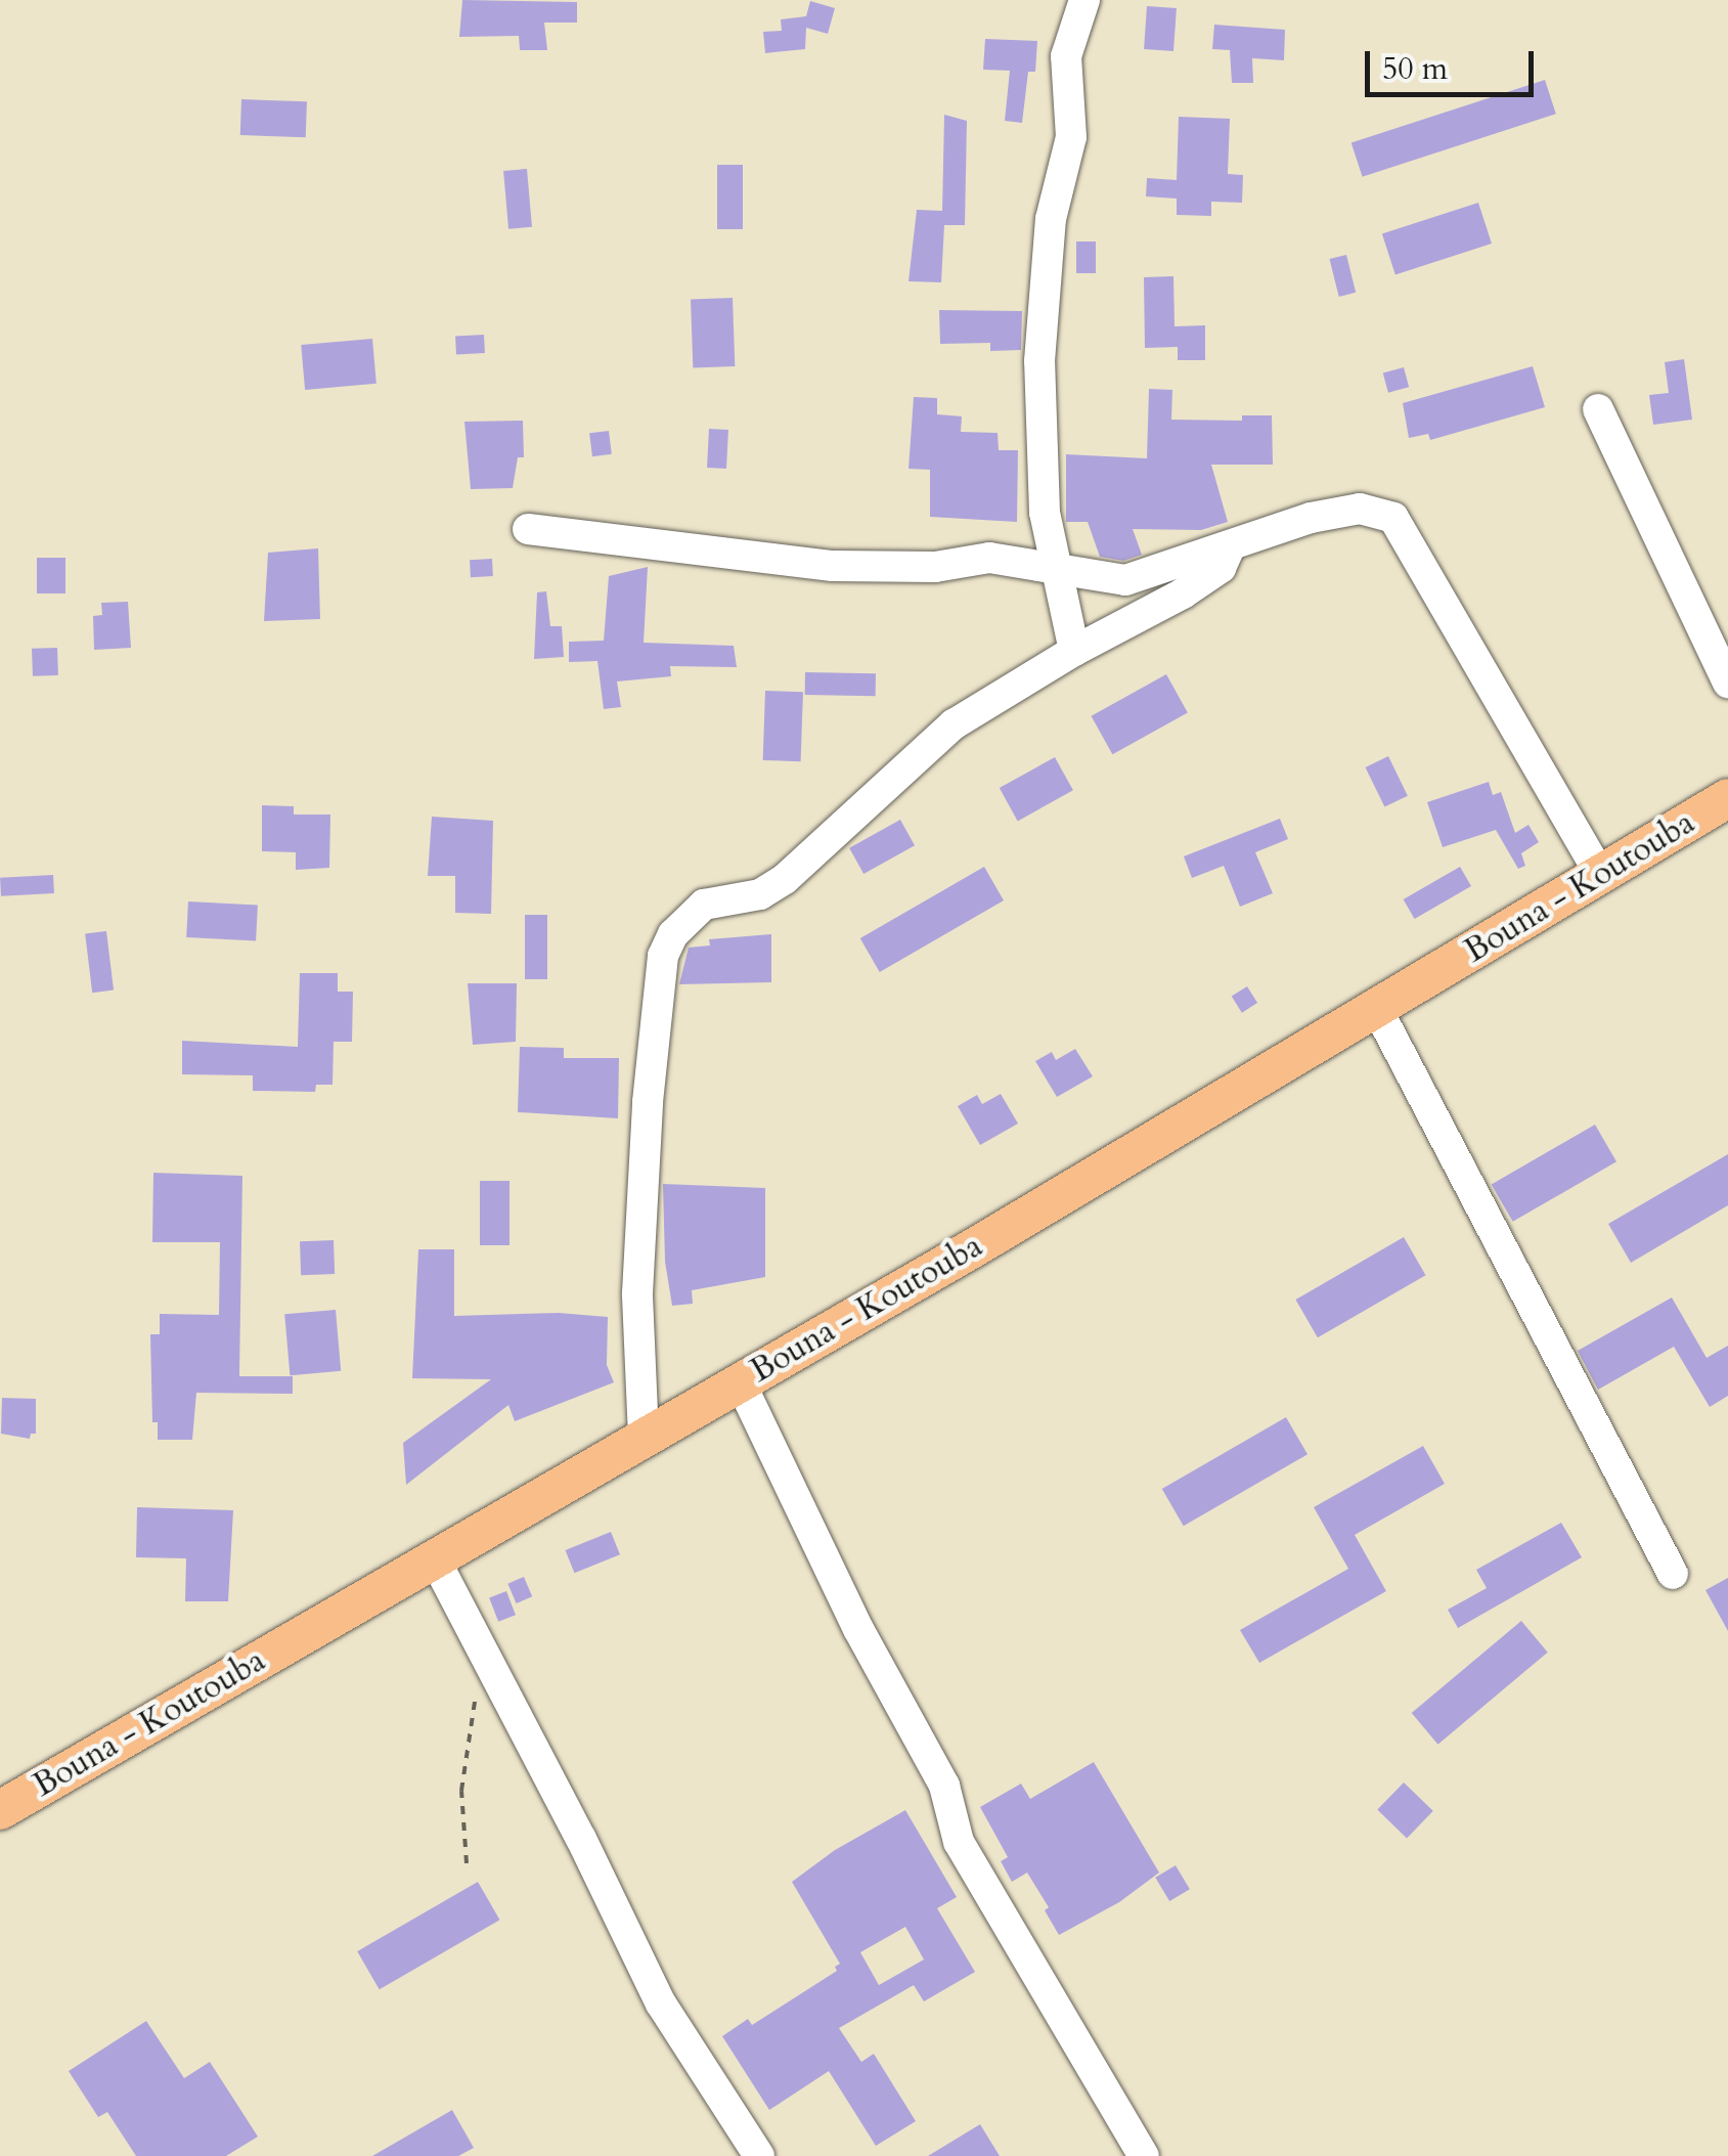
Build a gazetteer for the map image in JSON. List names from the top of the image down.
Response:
{
  "streets": {
    "main road": ["Bouna - Koutouba"]
  },
  "scale_bar": "50 m"
}
